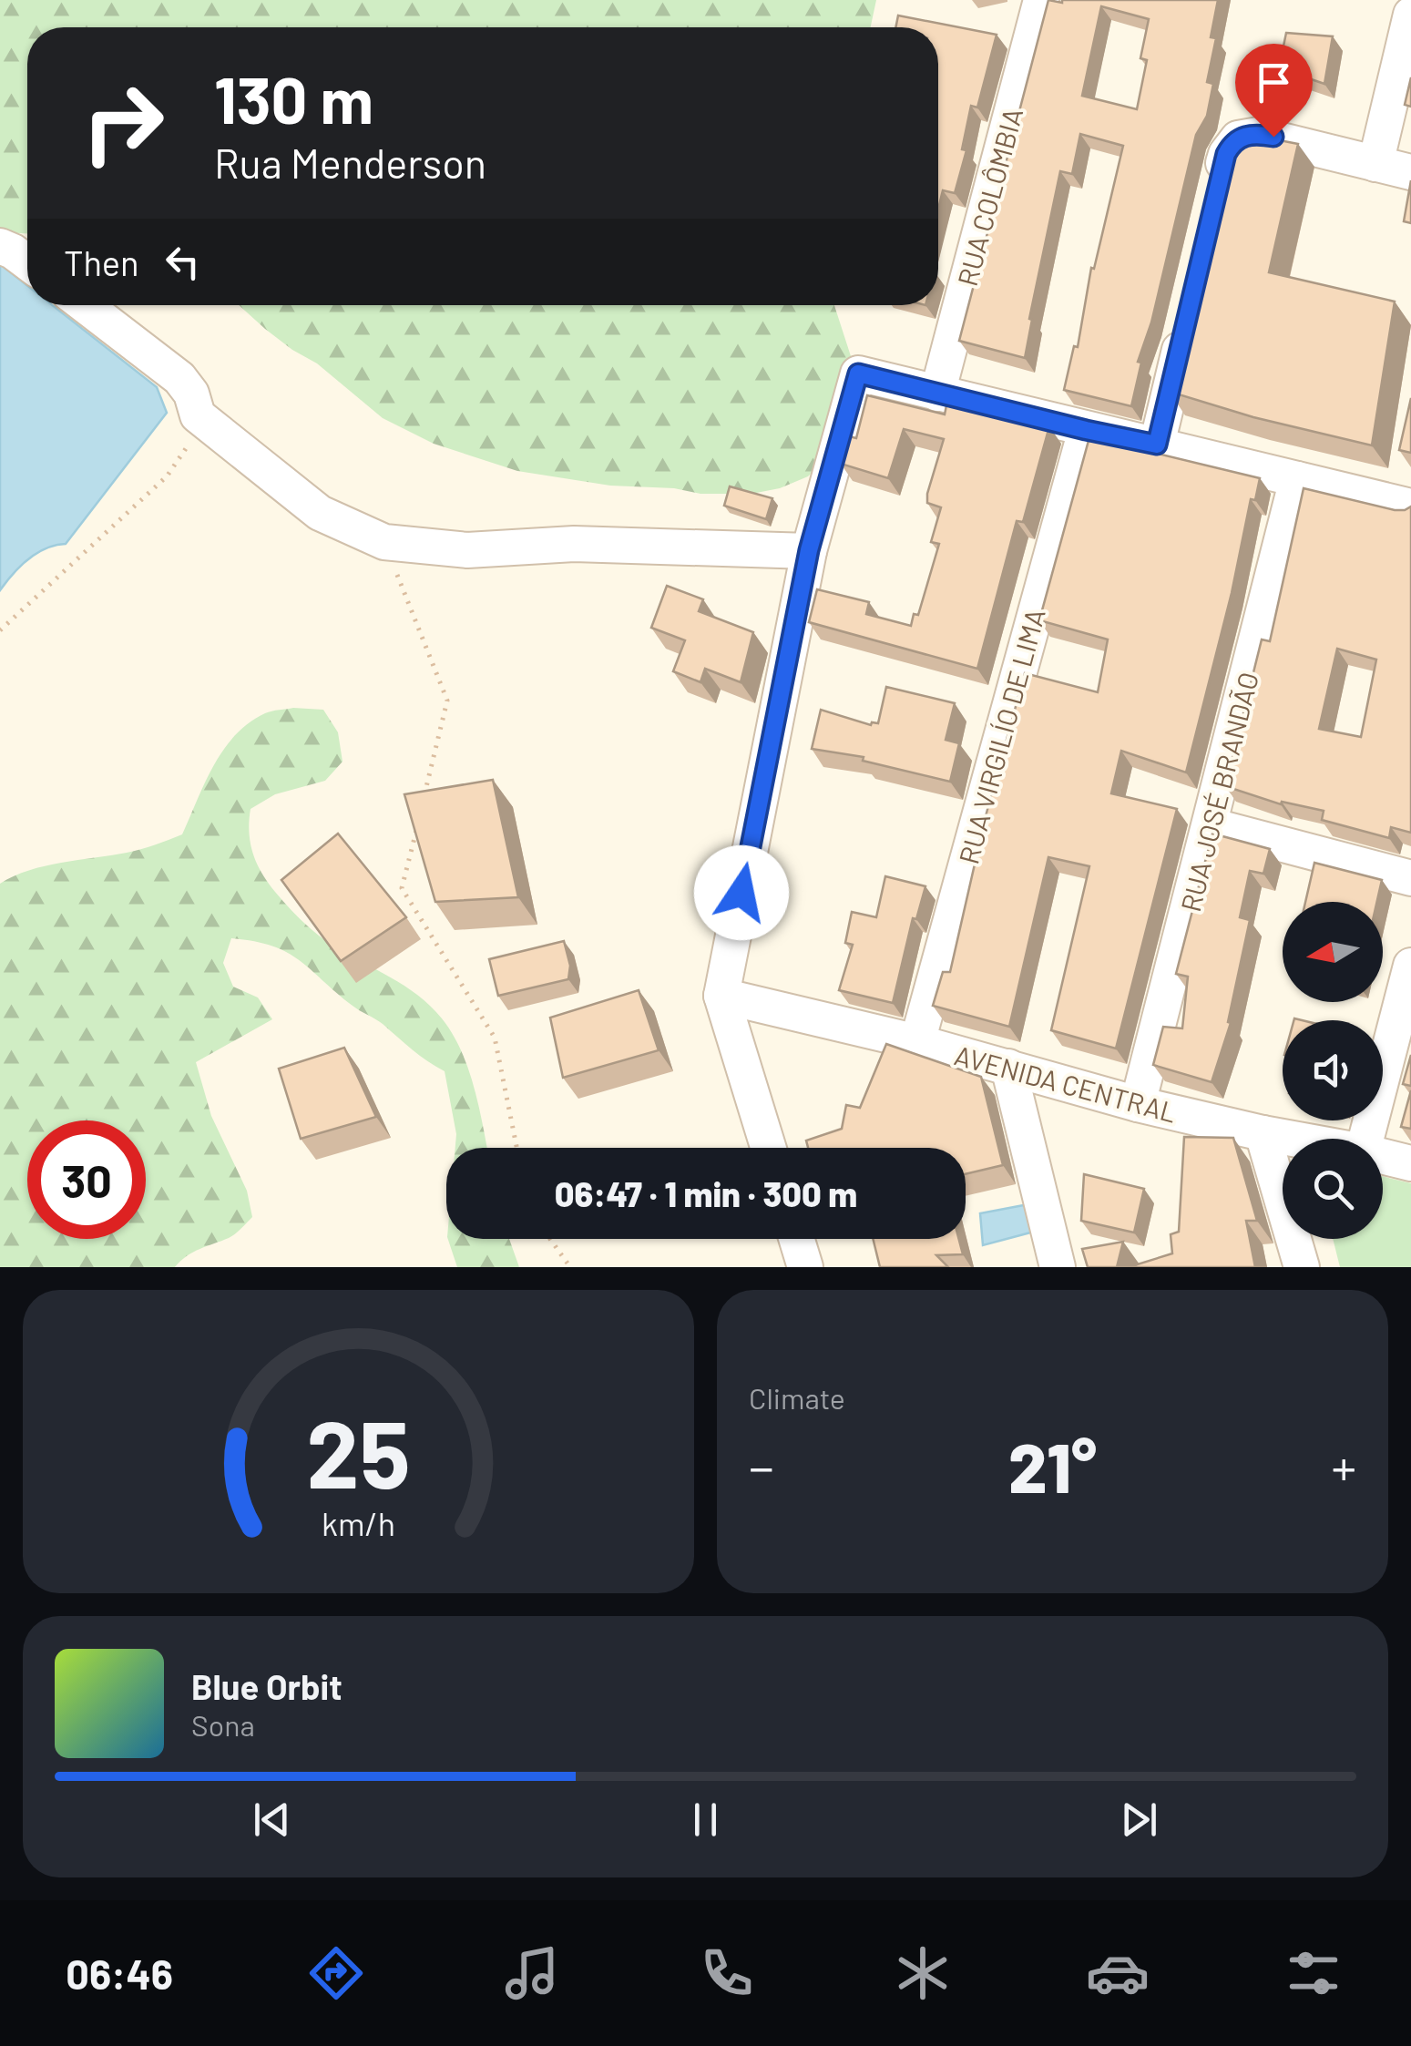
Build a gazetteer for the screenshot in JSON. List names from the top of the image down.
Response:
{
  "streets": {
    "street": [
      "RUA COLÔMBIA",
      "RUA VIRGILÍO DE LIMA",
      "RUA JOSÉ BRANDÃO",
      "AVENIDA CENTRAL"
    ]
  },
  "crossings": [
    ["RUA VIRGILÍO DE LIMA", "AVENIDA CENTRAL"],
    ["RUA JOSÉ BRANDÃO", "AVENIDA CENTRAL"]
  ],
  "north": "left",
  "page": {
    "turn": ["130 m", "Rua Menderson"],
    "then": "Then",
    "limit": "30",
    "trip": "06:47 · 1 min · 300 m",
    "tile": "Climate",
    "heat": ["−", "21°", "+"],
    "song": ["Blue Orbit", "Sona"],
    "tabs": "06:46",
    "gauge": ["25", "km/h"]
  }
}
